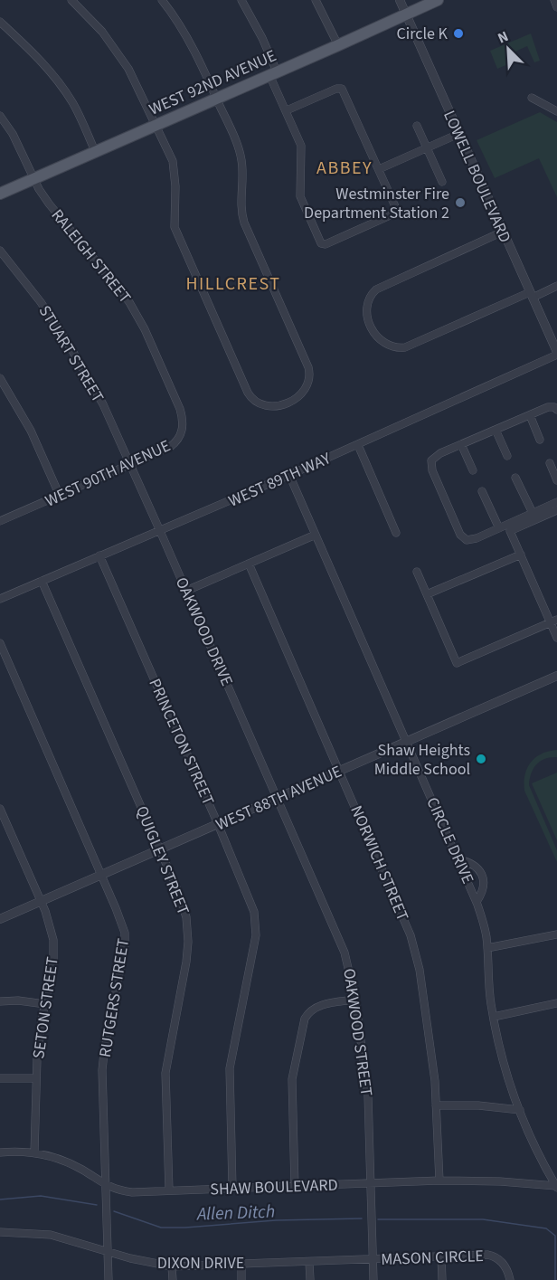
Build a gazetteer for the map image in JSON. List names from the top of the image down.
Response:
{
  "streets": {
    "main road": ["WEST 92ND AVENUE"],
    "street": [
      "LOWELL BOULEVARD",
      "RALEIGH STREET",
      "STUART STREET",
      "WEST 90TH AVENUE",
      "WEST 89TH WAY",
      "OAKWOOD DRIVE",
      "PRINCETON STREET",
      "WEST 88TH AVENUE",
      "CIRCLE DRIVE",
      "QUIGLEY STREET",
      "NORWICH STREET",
      "RUTGERS STREET",
      "SETON STREET",
      "OAKWOOD STREET",
      "SHAW BOULEVARD",
      "MASON CIRCLE",
      "DIXON DRIVE"
    ]
  },
  "crossings": [
    ["WEST 92ND AVENUE", "LOWELL BOULEVARD"],
    ["WEST 92ND AVENUE", "RALEIGH STREET"],
    ["LOWELL BOULEVARD", "WEST 89TH WAY"],
    ["RALEIGH STREET", "WEST 90TH AVENUE"],
    ["STUART STREET", "WEST 90TH AVENUE"],
    ["STUART STREET", "OAKWOOD DRIVE"],
    ["WEST 90TH AVENUE", "OAKWOOD DRIVE"],
    ["WEST 89TH WAY", "OAKWOOD DRIVE"],
    ["WEST 89TH WAY", "PRINCETON STREET"],
    ["WEST 89TH WAY", "CIRCLE DRIVE"],
    ["WEST 89TH WAY", "QUIGLEY STREET"],
    ["OAKWOOD DRIVE", "WEST 88TH AVENUE"],
    ["OAKWOOD DRIVE", "OAKWOOD STREET"],
    ["PRINCETON STREET", "WEST 88TH AVENUE"],
    ["PRINCETON STREET", "SHAW BOULEVARD"],
    ["WEST 88TH AVENUE", "CIRCLE DRIVE"],
    ["WEST 88TH AVENUE", "QUIGLEY STREET"],
    ["WEST 88TH AVENUE", "NORWICH STREET"],
    ["WEST 88TH AVENUE", "RUTGERS STREET"],
    ["WEST 88TH AVENUE", "SETON STREET"],
    ["WEST 88TH AVENUE", "OAKWOOD STREET"],
    ["CIRCLE DRIVE", "SHAW BOULEVARD"],
    ["QUIGLEY STREET", "SHAW BOULEVARD"],
    ["NORWICH STREET", "SHAW BOULEVARD"],
    ["RUTGERS STREET", "SHAW BOULEVARD"],
    ["RUTGERS STREET", "DIXON DRIVE"],
    ["SETON STREET", "SHAW BOULEVARD"],
    ["OAKWOOD STREET", "SHAW BOULEVARD"],
    ["OAKWOOD STREET", "MASON CIRCLE"],
    ["OAKWOOD STREET", "DIXON DRIVE"],
    ["MASON CIRCLE", "DIXON DRIVE"]
  ],
  "districts": ["ABBEY", "HILLCREST"],
  "water": ["Allen Ditch"],
  "places": ["Circle K", "Westminster Fire Department Station 2", "Shaw Heights Middle School"],
  "north": "top left"
}
